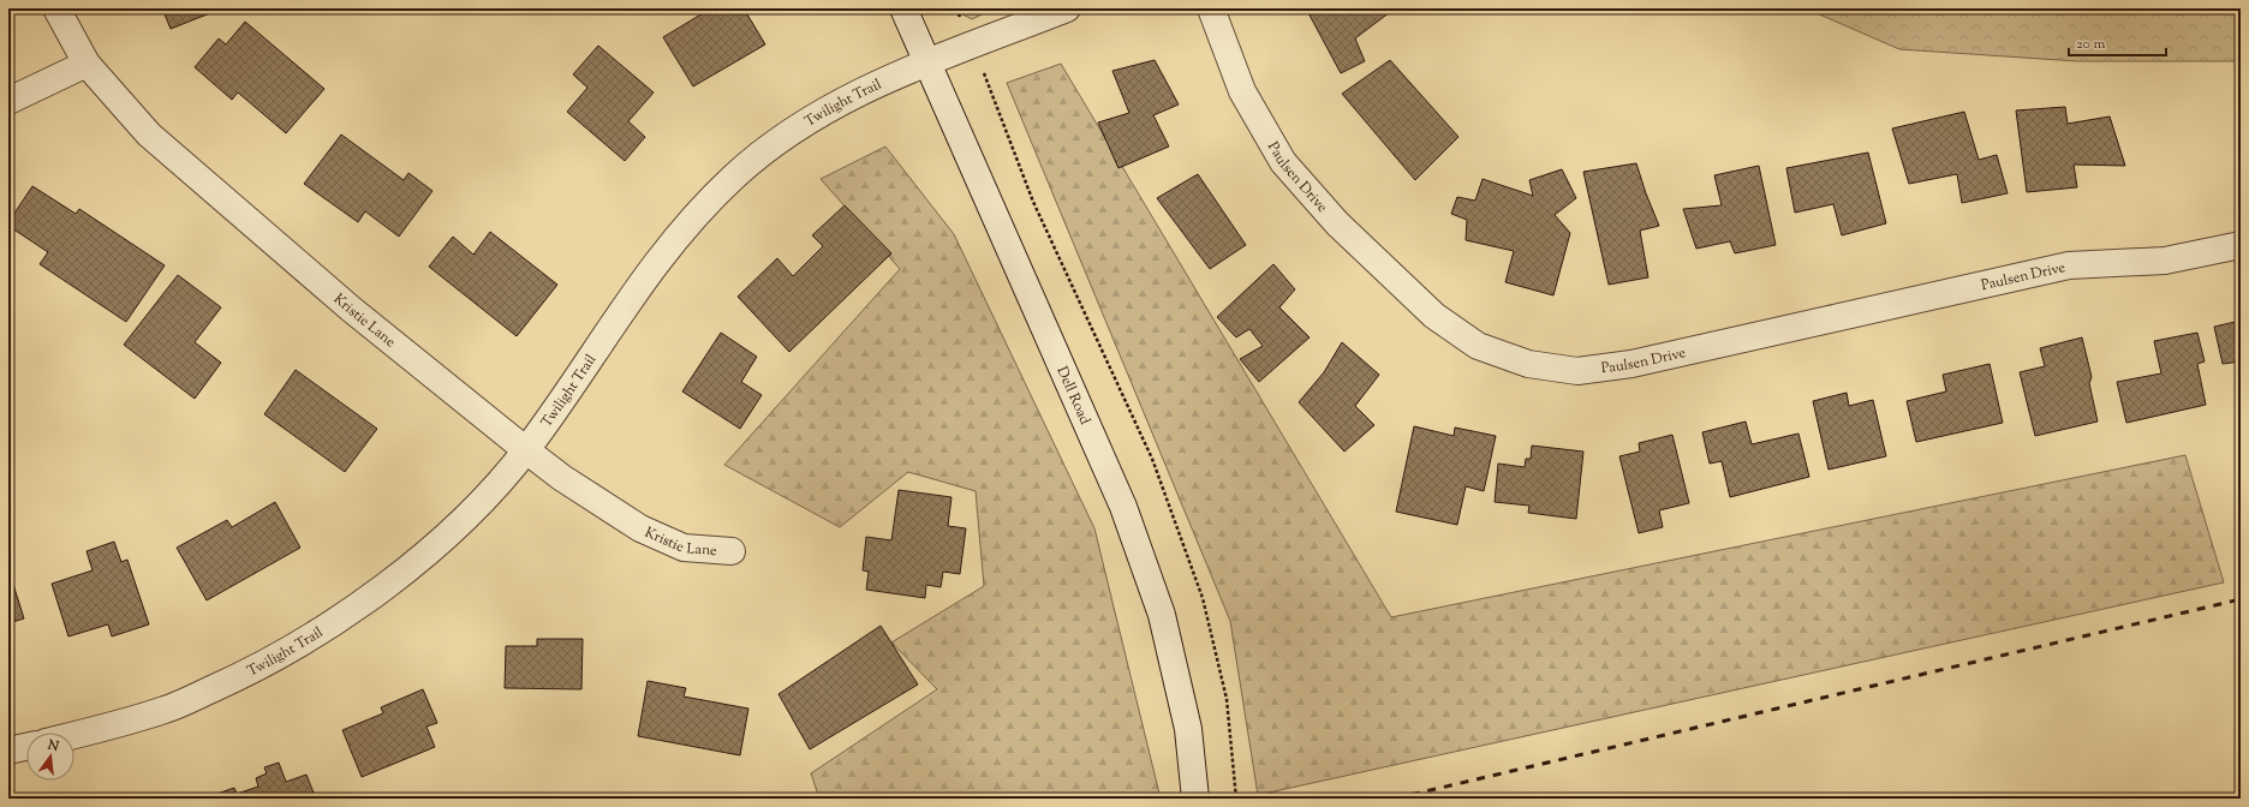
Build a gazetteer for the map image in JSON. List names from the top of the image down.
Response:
{
  "streets": {
    "street": [
      "Twilight Trail",
      "Paulsen Drive",
      "Kristie Lane",
      "Dell Road"
    ]
  },
  "crossings": [
    ["Twilight Trail", "Kristie Lane"],
    ["Twilight Trail", "Dell Road"]
  ],
  "scale_bar": "20 m",
  "north": "top"
}
